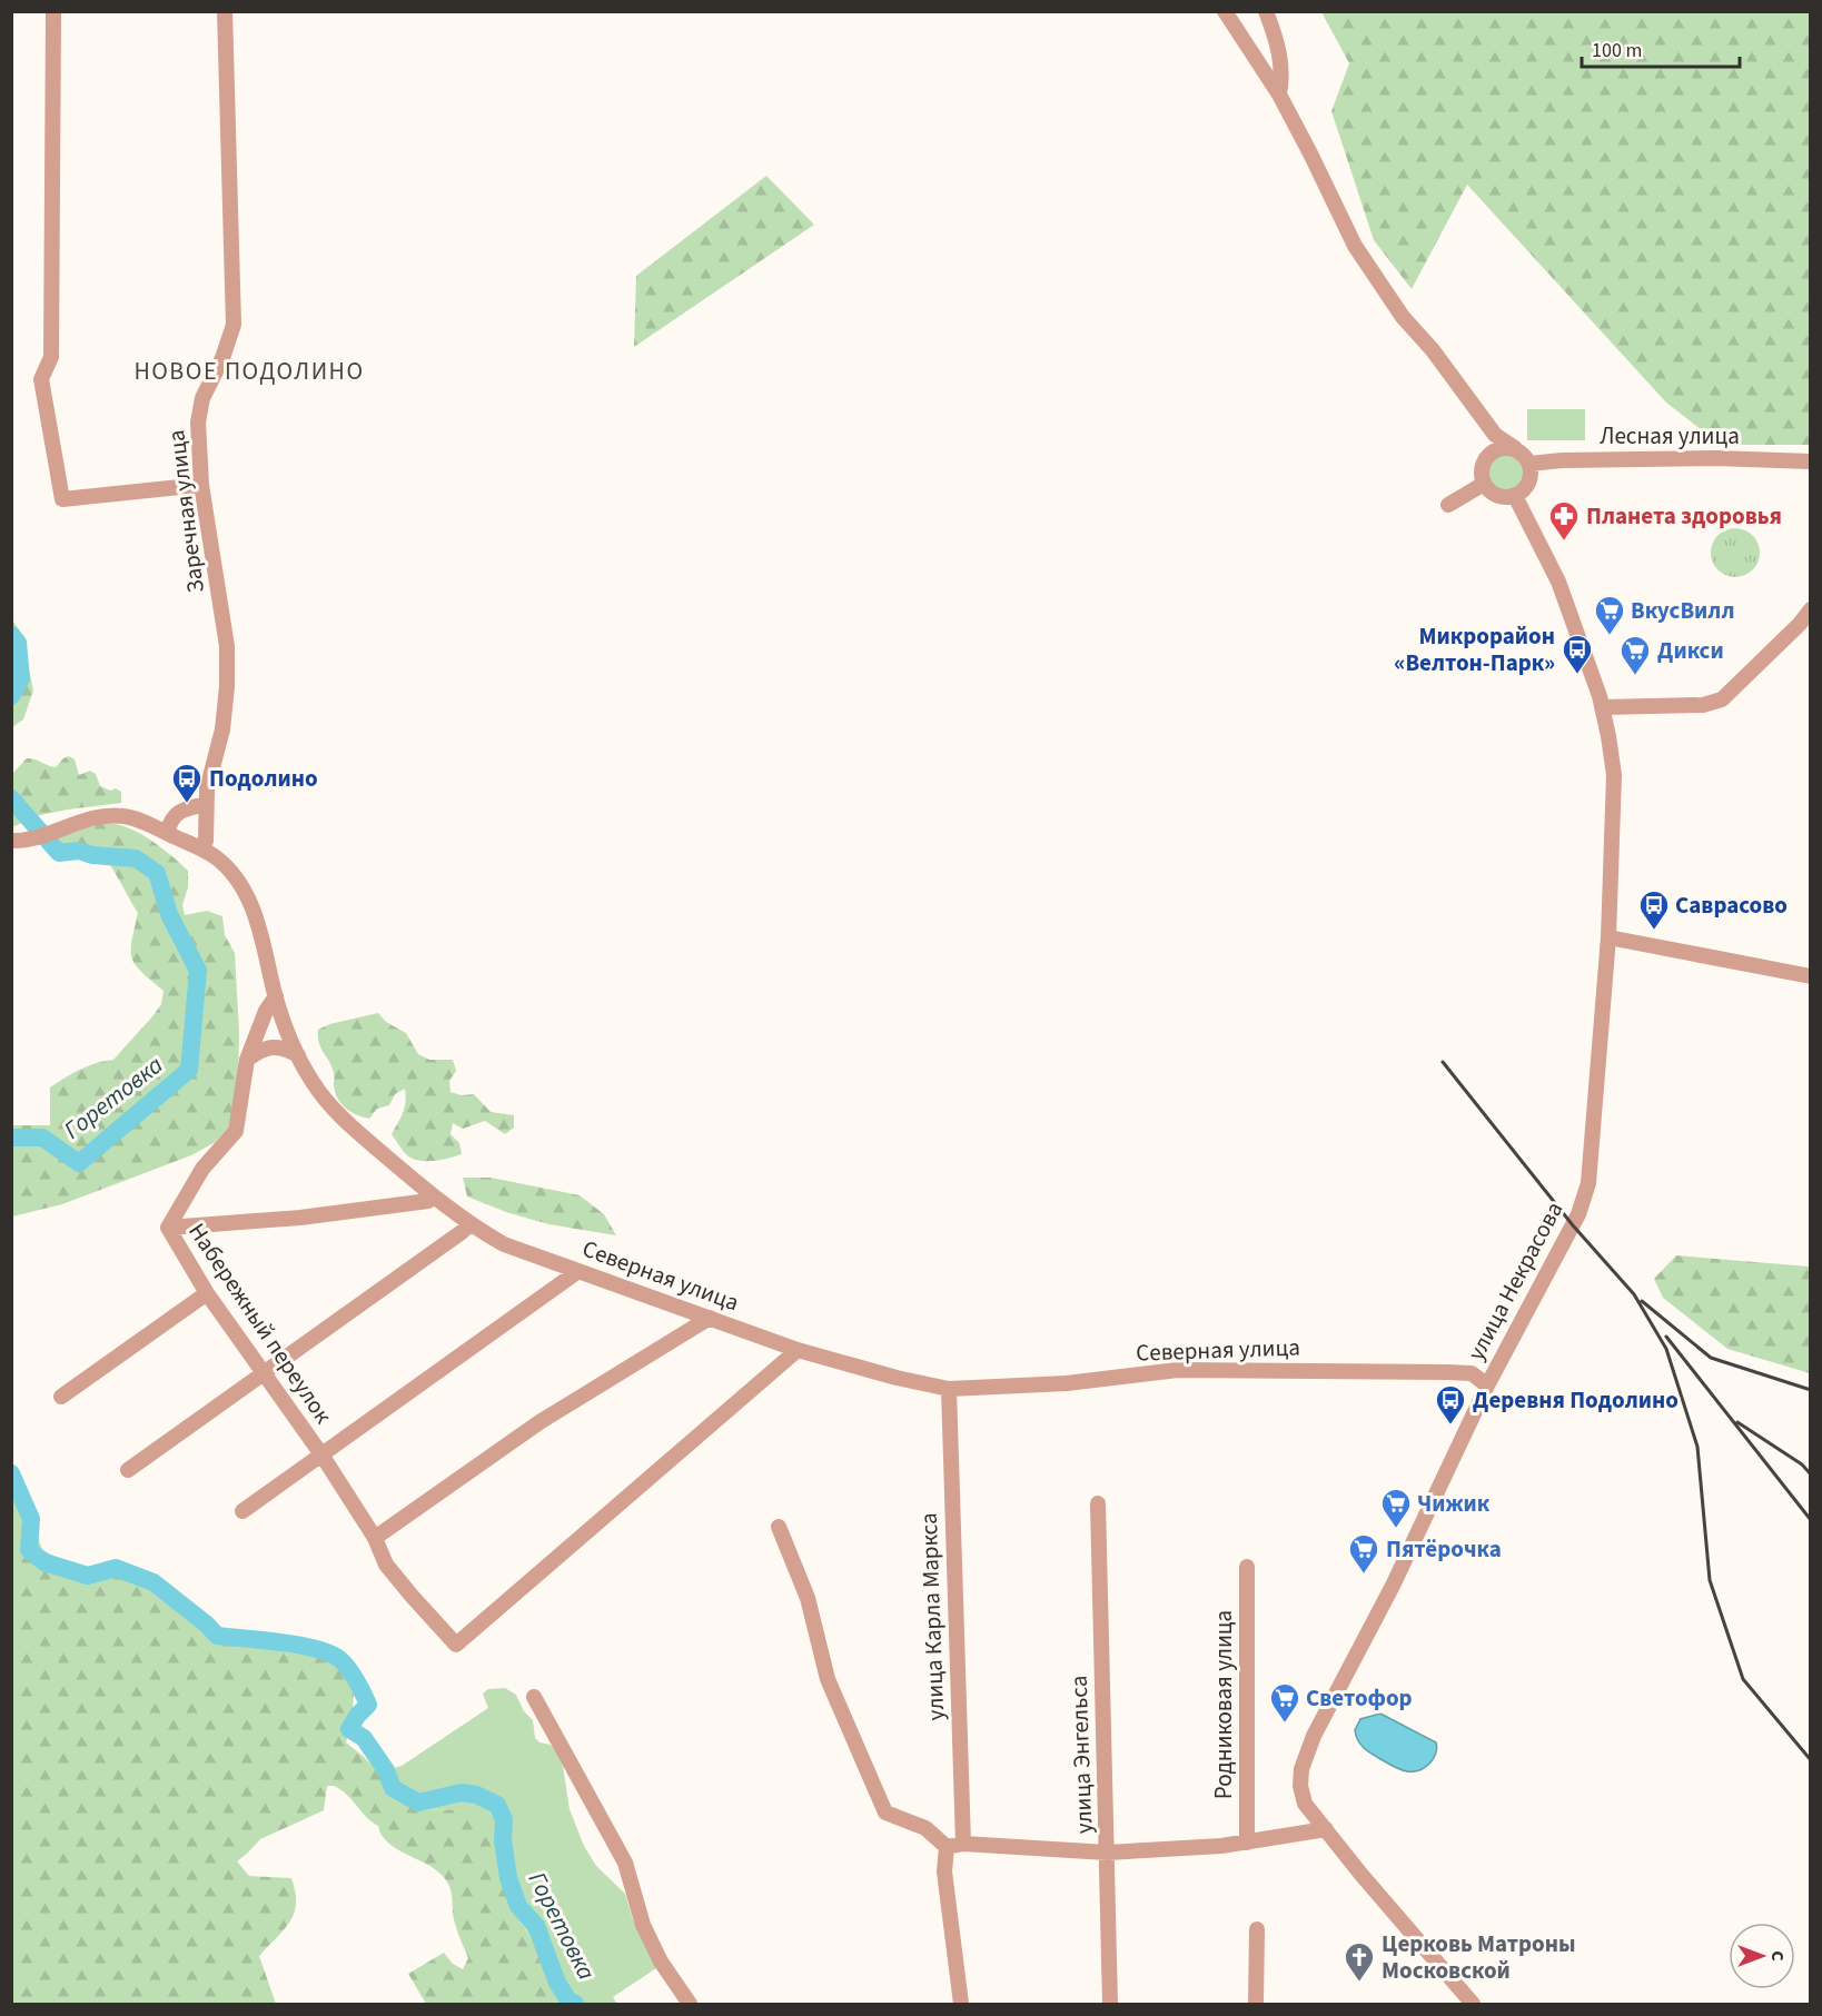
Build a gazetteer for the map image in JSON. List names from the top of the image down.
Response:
{
  "streets": {
    "street": [
      "Лесная улица",
      "Заречная улица",
      "Северная улица",
      "улица Некрасова",
      "Набережный переулок",
      "улица Карла Маркса",
      "Родниковая улица",
      "улица Энгельса"
    ]
  },
  "crossings": [
    ["Лесная улица", "улица Некрасова"],
    ["Заречная улица", "Северная улица"],
    ["Северная улица", "улица Некрасова"],
    ["Северная улица", "Набережный переулок"],
    ["Северная улица", "улица Карла Маркса"]
  ],
  "districts": ["НОВОЕ ПОДОЛИНО"],
  "water": ["Горетовка"],
  "places": {
    "pharmacy": ["Планета здоровья"],
    "supermarket": [
      "ВкусВилл",
      "Дикси",
      "Чижик",
      "Пятёрочка",
      "Светофор"
    ],
    "bus stop": [
      "Микрорайон «Велтон-Парк»",
      "Подолино",
      "Саврасово",
      "Деревня Подолино"
    ],
    "church": ["Церковь Матроны Московской"]
  },
  "scale_bar": "100 m",
  "north": "right"
}
